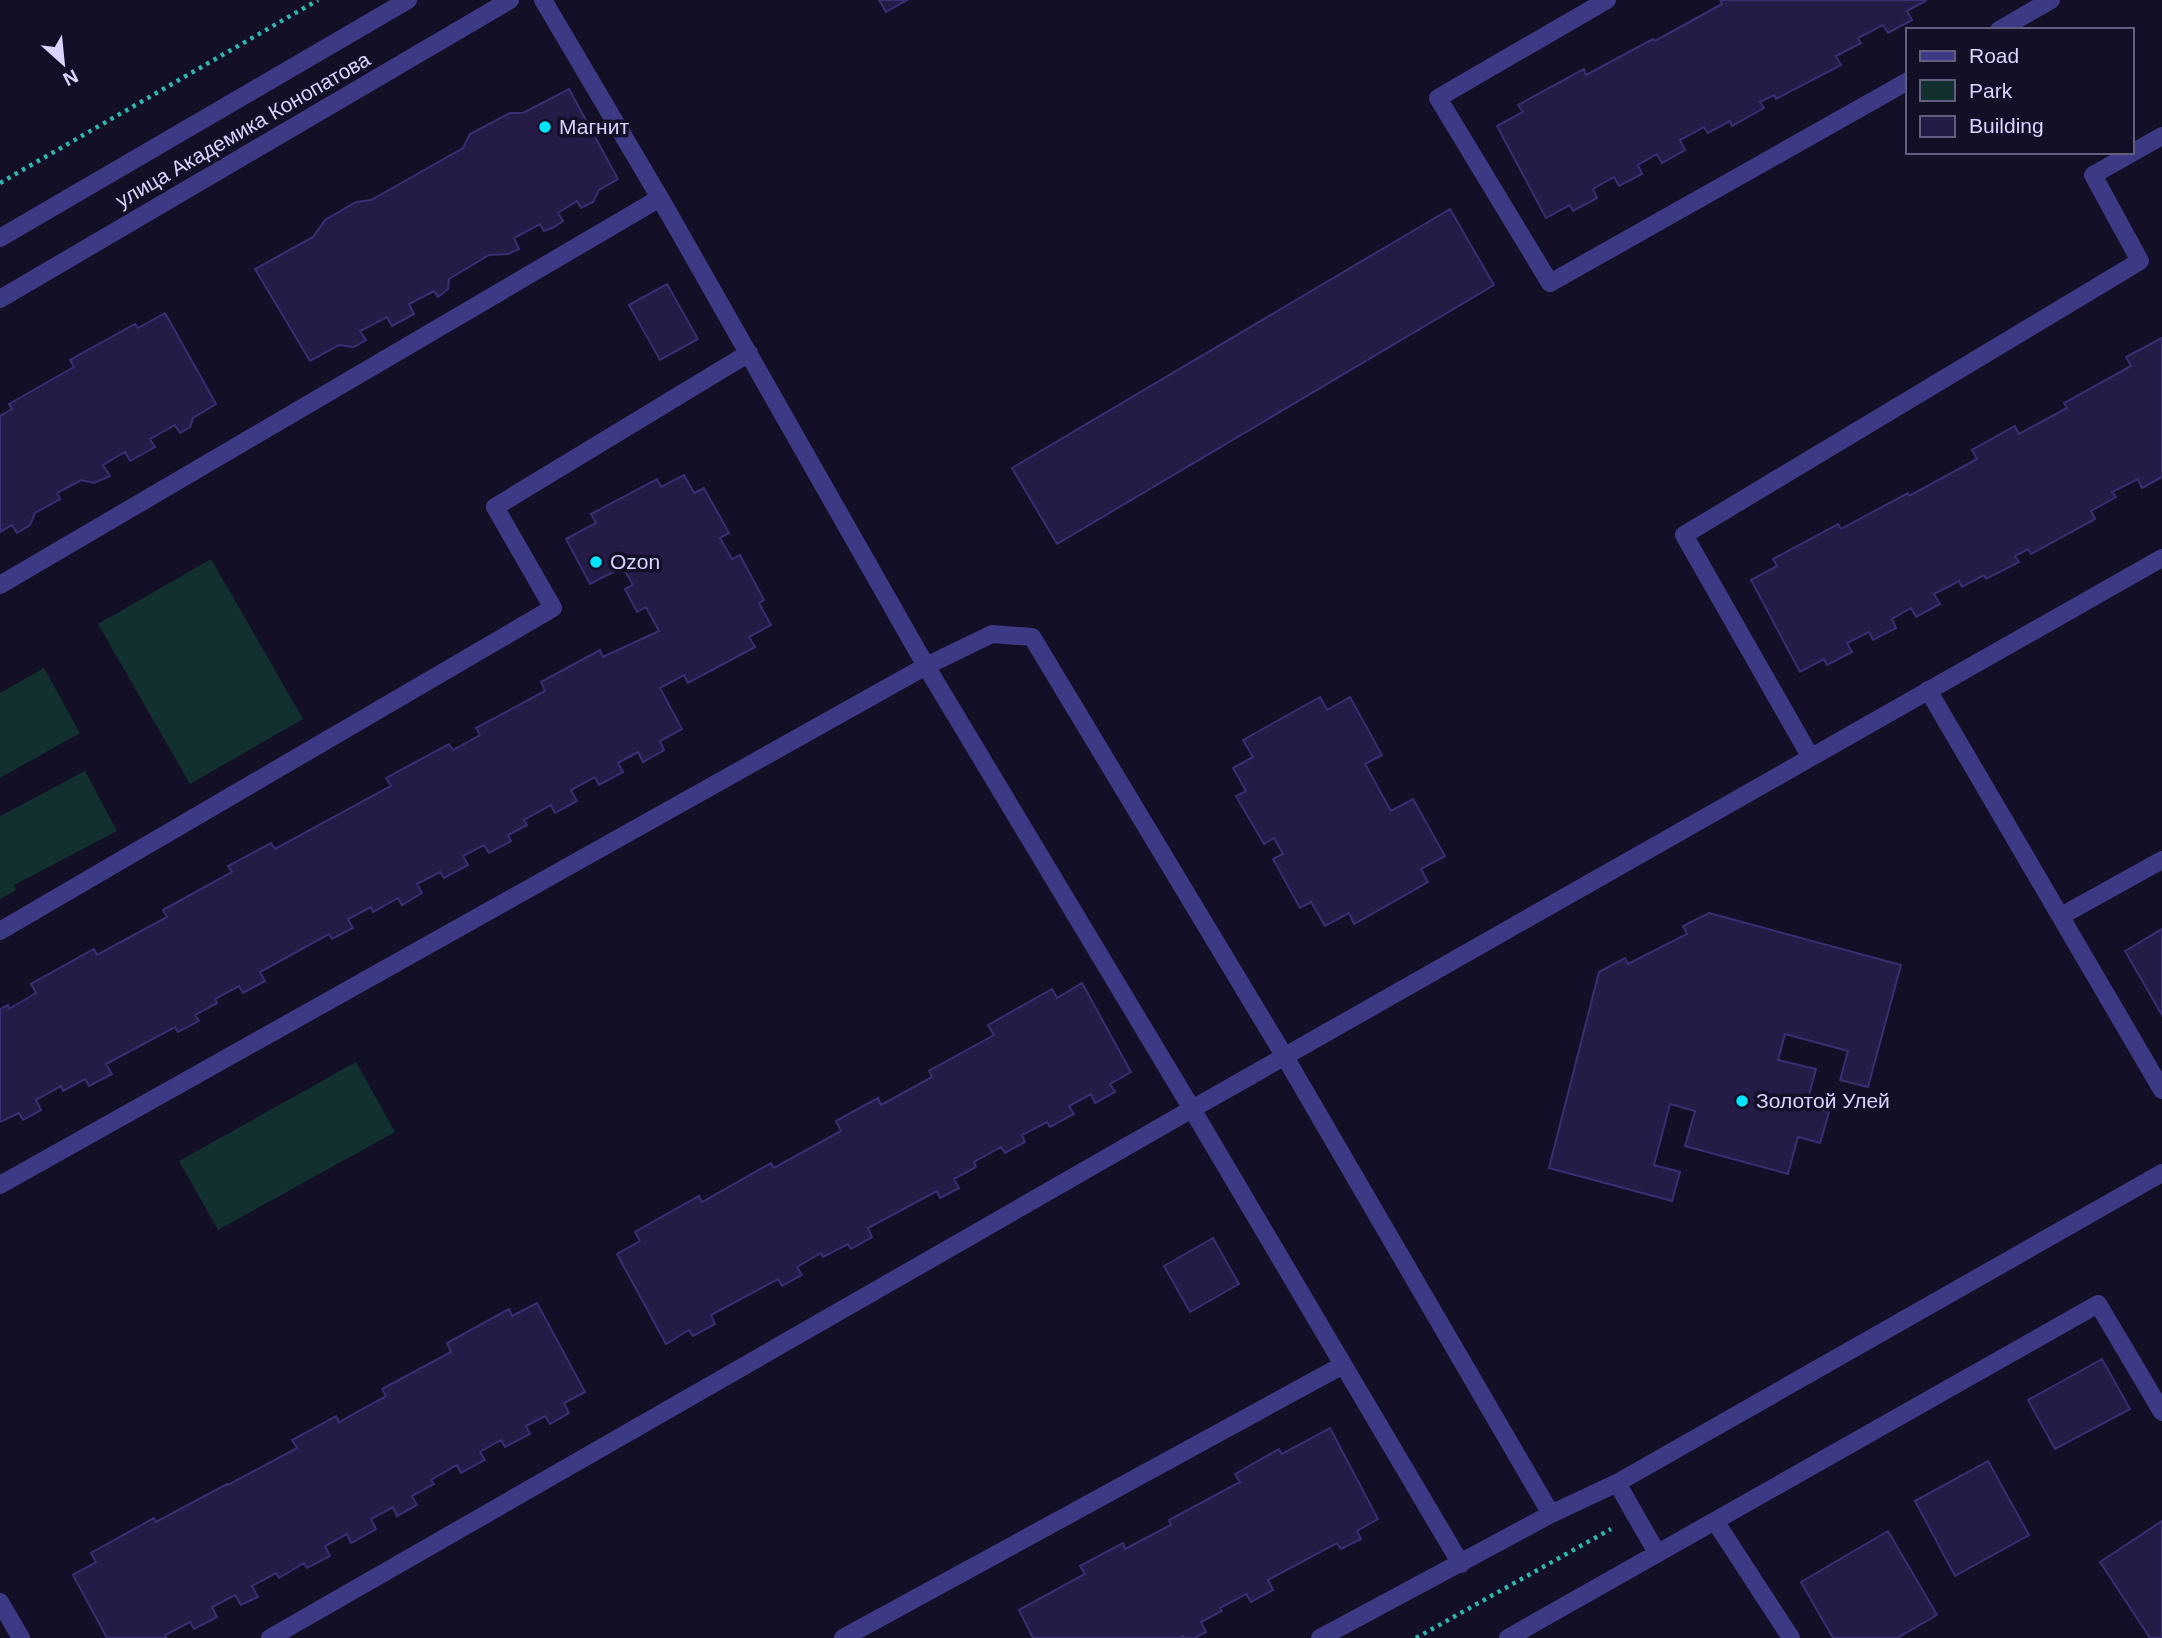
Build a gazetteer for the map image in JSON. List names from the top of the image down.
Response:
{
  "streets": {
    "street": ["улица Академика Конопатова"]
  },
  "places": ["Магнит", "Ozon", "Золотой Улей"],
  "legend": ["Road", "Park", "Building"],
  "north": "bottom right"
}
